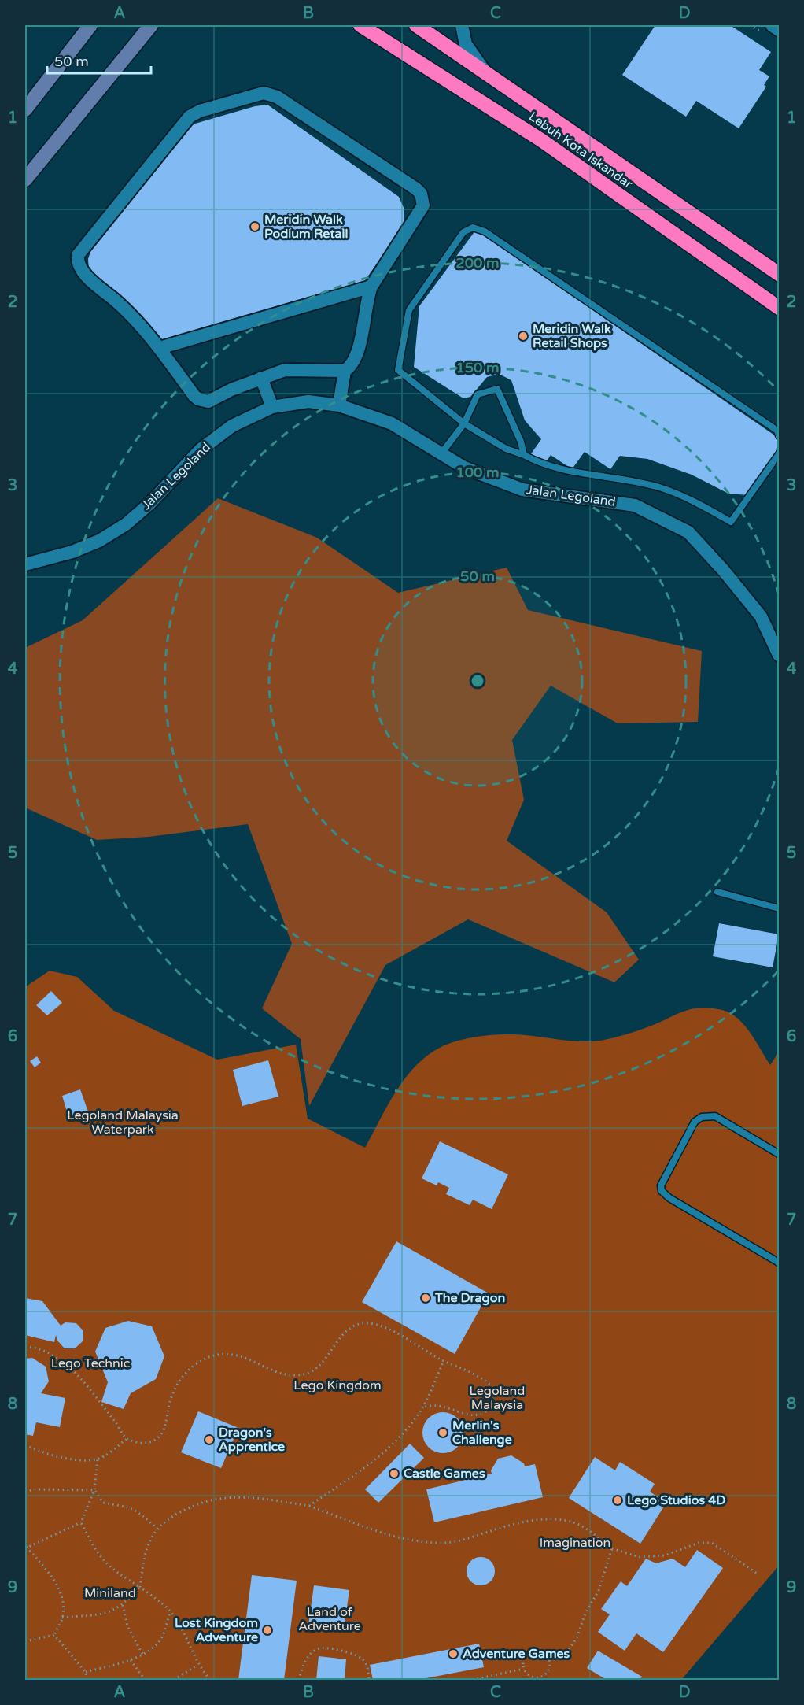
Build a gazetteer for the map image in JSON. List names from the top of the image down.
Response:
{
  "streets": {
    "highway": ["Lebuh Kota Iskandar"],
    "street": ["Jalan Legoland"]
  },
  "parks": [
    "Legoland Malaysia Waterpark",
    "Lego Technic",
    "Lego Kingdom",
    "Legoland Malaysia",
    "Imagination",
    "Miniland",
    "Land of Adventure"
  ],
  "places": [
    "Meridin Walk Podium Retail",
    "Meridin Walk Retail Shops",
    "The Dragon",
    "Merlin's Challenge",
    "Dragon's Apprentice",
    "Castle Games",
    "Lego Studios 4D",
    "Lost Kingdom Adventure",
    "Adventure Games"
  ],
  "scale_bar": "50 m",
  "grid": {
    "columns": [
      "A",
      "B",
      "C",
      "D"
    ],
    "rows": [
      "1",
      "2",
      "3",
      "4",
      "5",
      "6",
      "7",
      "8",
      "9"
    ]
  },
  "rings": [
    "200 m",
    "150 m",
    "100 m",
    "50 m"
  ]
}
